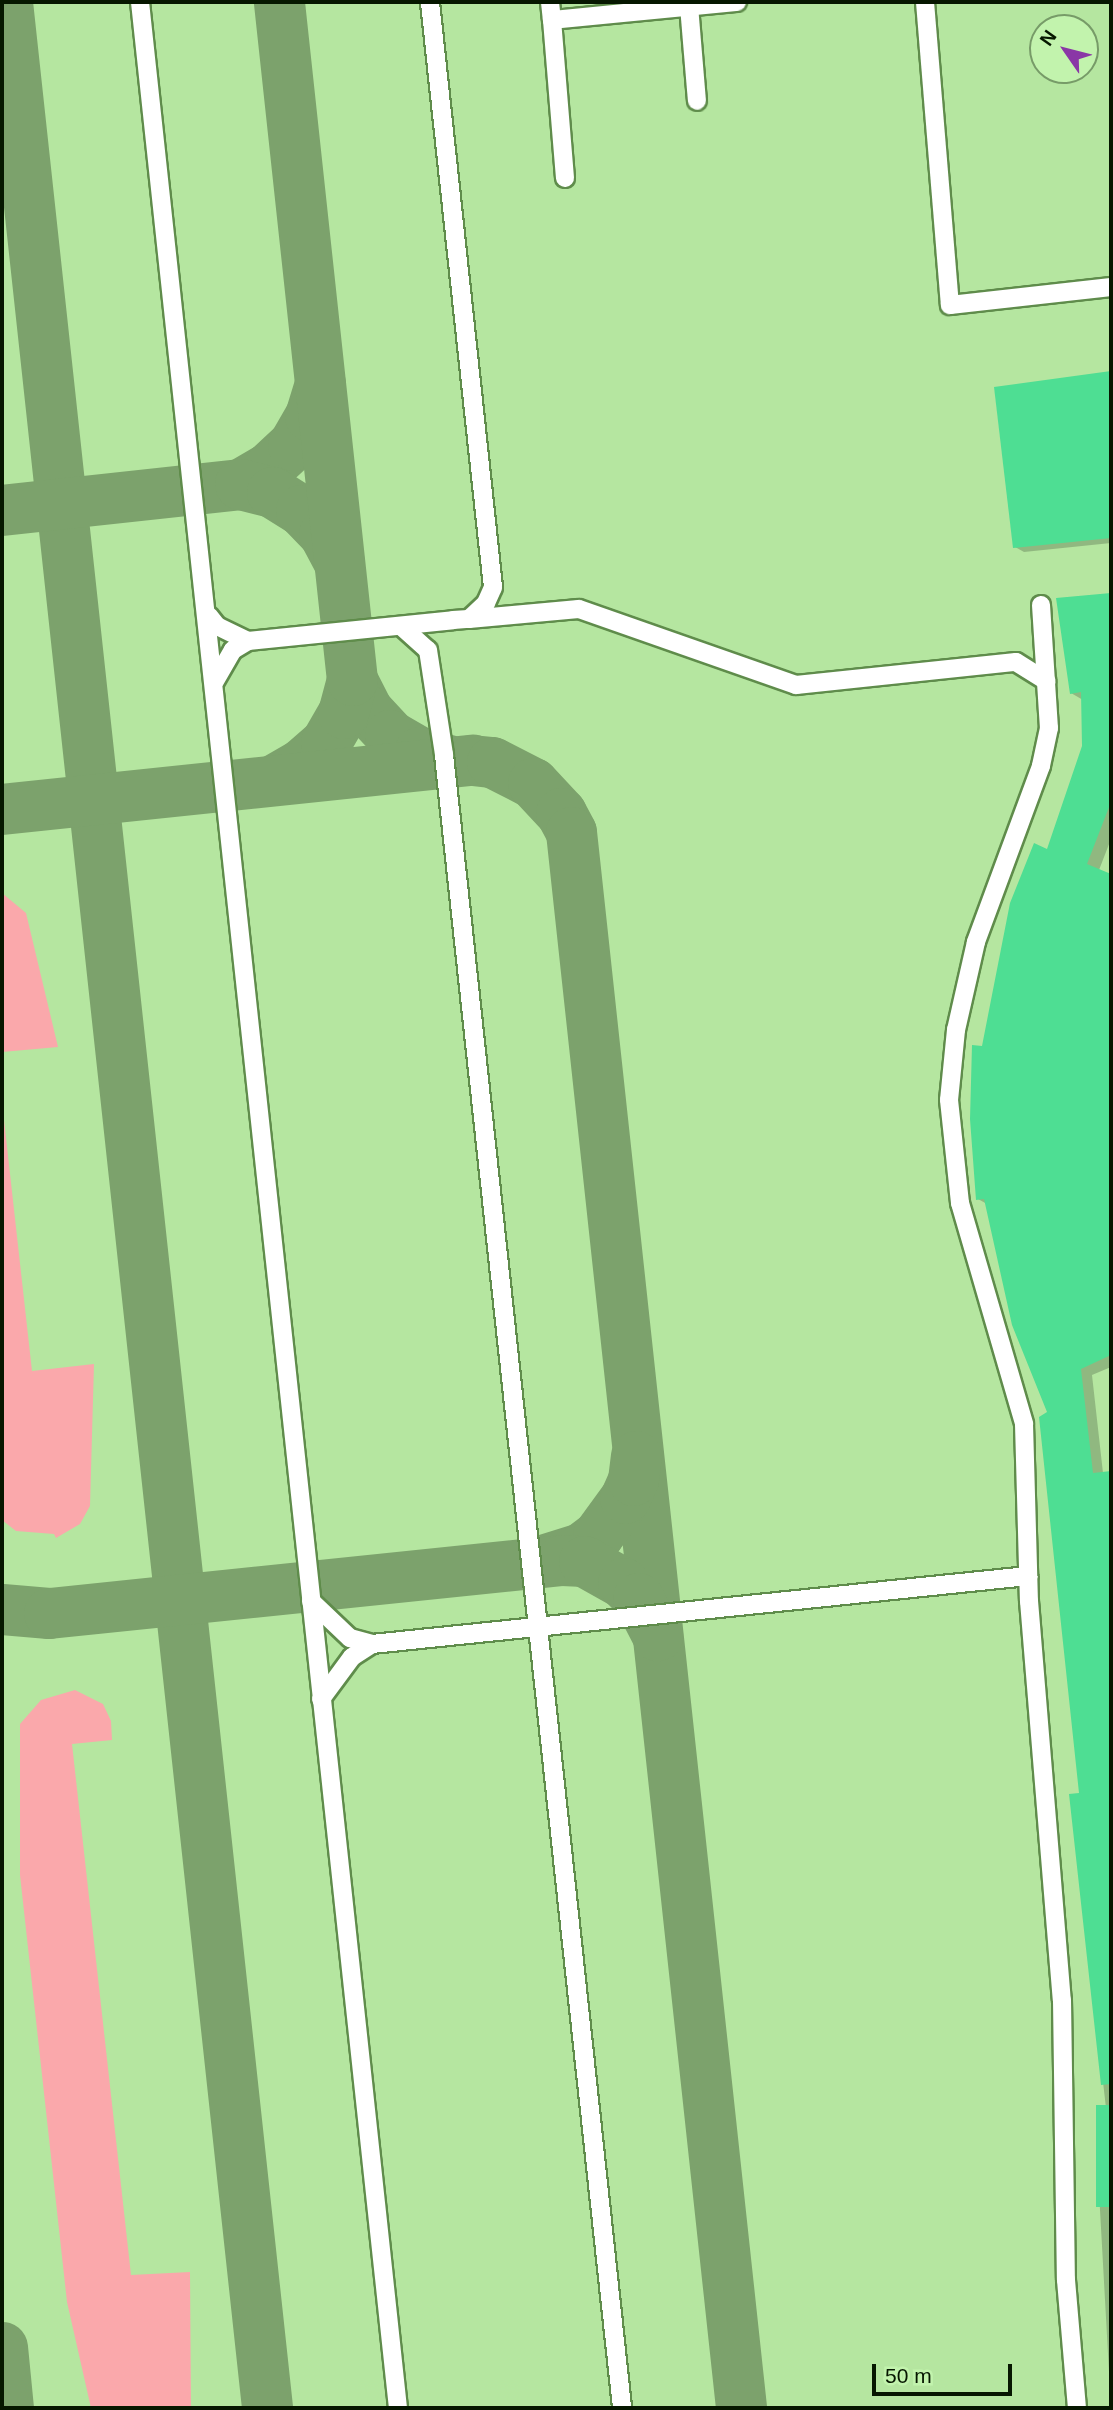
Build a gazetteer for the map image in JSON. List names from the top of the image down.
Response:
{
  "scale_bar": "50 m",
  "north": "top left"
}
